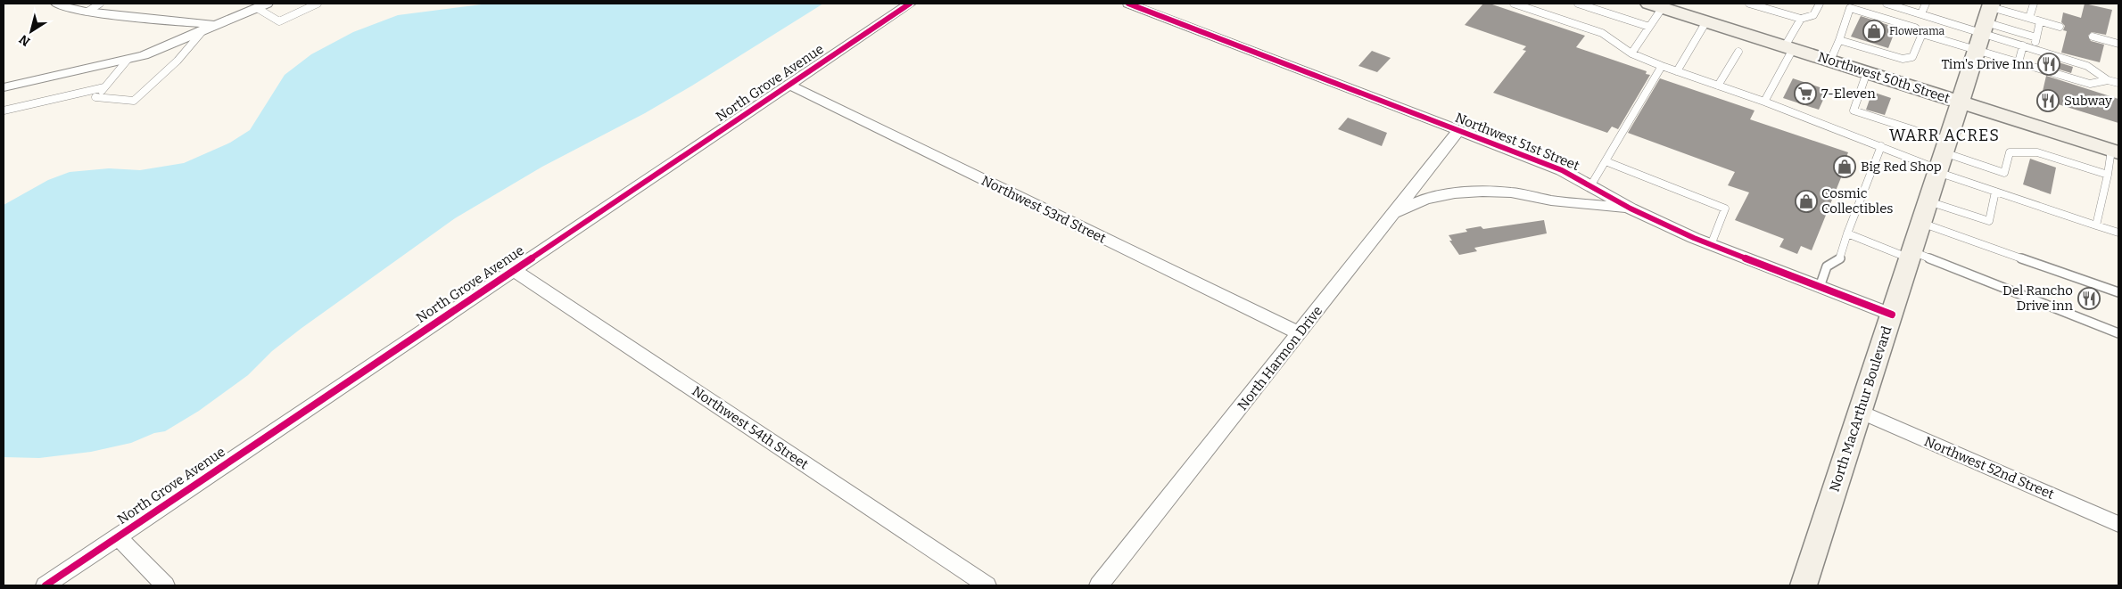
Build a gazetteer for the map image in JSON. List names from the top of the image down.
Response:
{
  "streets": {
    "main road": ["Northwest 50th Street", "North MacArthur Boulevard"],
    "street": [
      "North Grove Avenue",
      "Northwest 51st Street",
      "Northwest 53rd Street",
      "North Harmon Drive",
      "Northwest 54th Street",
      "Northwest 52nd Street"
    ]
  },
  "crossings": [
    ["Northwest 50th Street", "North MacArthur Boulevard"],
    ["North Grove Avenue", "Northwest 53rd Street"],
    ["North Grove Avenue", "Northwest 54th Street"],
    ["Northwest 51st Street", "North Harmon Drive"],
    ["Northwest 51st Street", "North MacArthur Boulevard"],
    ["Northwest 53rd Street", "North Harmon Drive"],
    ["North MacArthur Boulevard", "Northwest 52nd Street"]
  ],
  "districts": ["WARR ACRES"],
  "places": {
    "shop": ["Flowerama", "Big Red Shop", "Cosmic Collectibles"],
    "restaurant": ["Tim's Drive Inn", "Subway", "Del Rancho Drive inn"],
    "supermarket": ["7-Eleven"]
  },
  "north": "bottom left"
}
